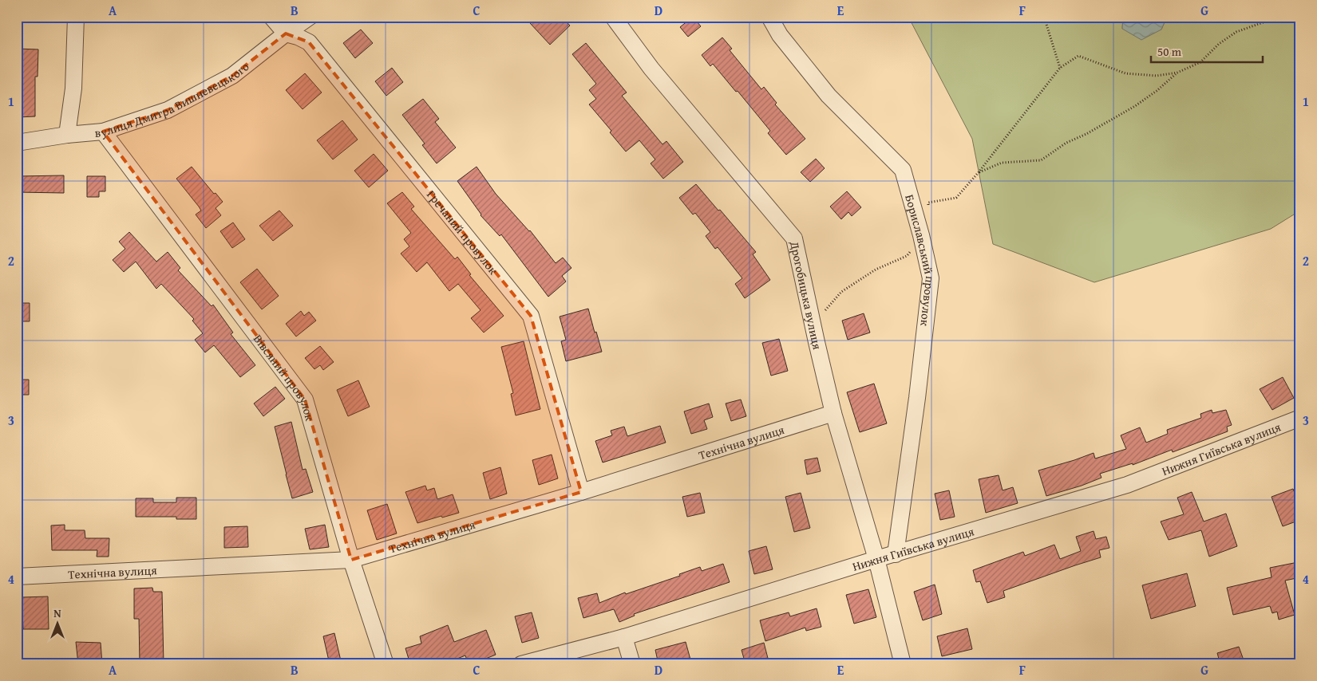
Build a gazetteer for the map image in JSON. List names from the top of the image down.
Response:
{
  "streets": {
    "street": [
      "вулиця Дмитра Вишневецького",
      "Гречаний провулок",
      "Бориславський провулок",
      "Дрогобицька вулиця",
      "Вівсяний провулок",
      "Технічна вулиця",
      "Нижня Гиївська вулиця"
    ]
  },
  "crossings": [
    ["вулиця Дмитра Вишневецького", "Гречаний провулок"],
    ["вулиця Дмитра Вишневецького", "Вівсяний провулок"],
    ["Гречаний провулок", "Технічна вулиця"],
    ["Бориславський провулок", "Нижня Гиївська вулиця"],
    ["Дрогобицька вулиця", "Технічна вулиця"],
    ["Дрогобицька вулиця", "Нижня Гиївська вулиця"],
    ["Вівсяний провулок", "Технічна вулиця"]
  ],
  "scale_bar": "50 m",
  "north": "top",
  "grid": {
    "columns": [
      "A",
      "B",
      "C",
      "D",
      "E",
      "F",
      "G"
    ],
    "rows": [
      "1",
      "2",
      "3",
      "4"
    ]
  }
}
